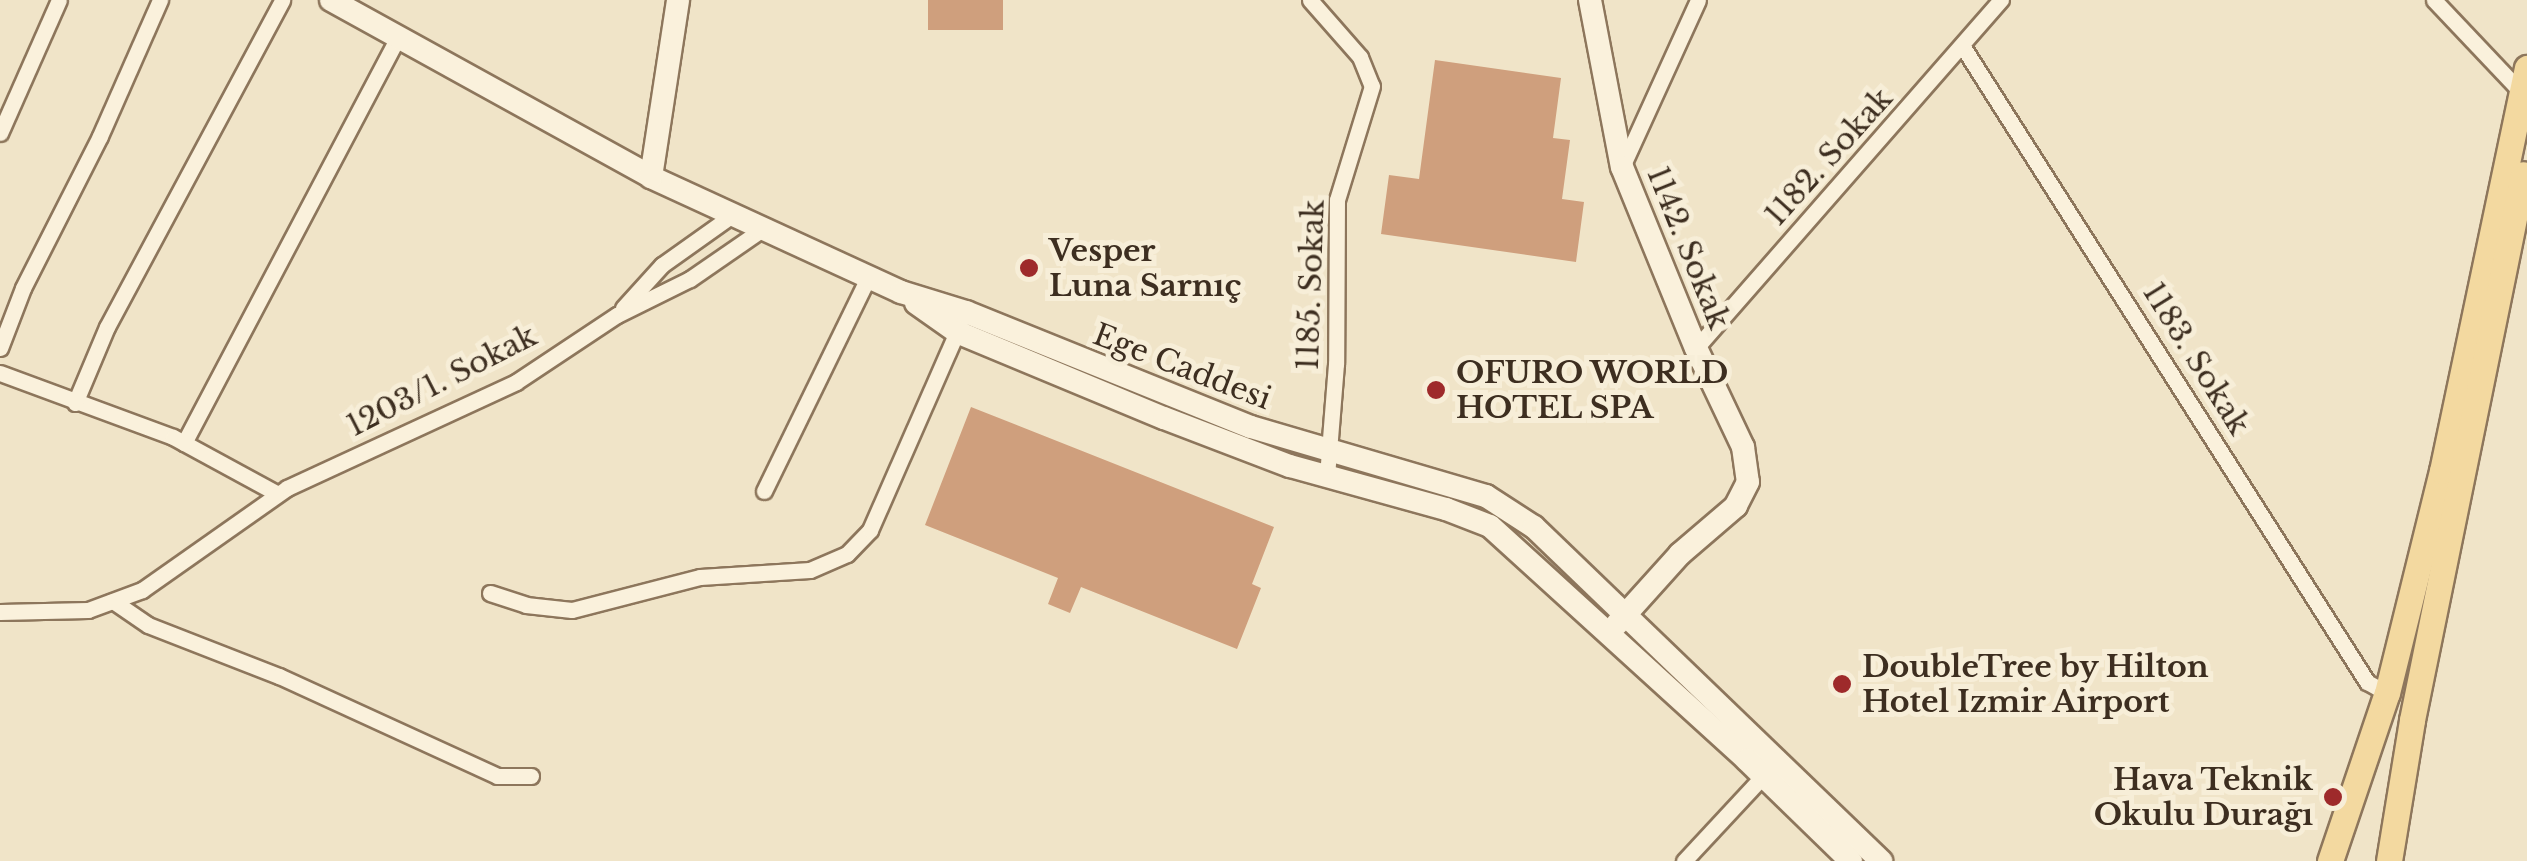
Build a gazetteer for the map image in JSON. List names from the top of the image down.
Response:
{
  "streets": {
    "street": [
      "1182. Sokak",
      "1142. Sokak",
      "1185. Sokak",
      "1183. Sokak",
      "Ege Caddesi",
      "1203/1. Sokak"
    ]
  },
  "crossings": [
    ["1182. Sokak", "1142. Sokak"],
    ["1182. Sokak", "1183. Sokak"],
    ["1142. Sokak", "Ege Caddesi"],
    ["1185. Sokak", "Ege Caddesi"],
    ["Ege Caddesi", "1203/1. Sokak"]
  ],
  "places": [
    "Vesper Luna Sarnıç",
    "OFURO WORLD HOTEL SPA",
    "DoubleTree by Hilton Hotel Izmir Airport",
    "Hava Teknik Okulu Durağı"
  ]
}
